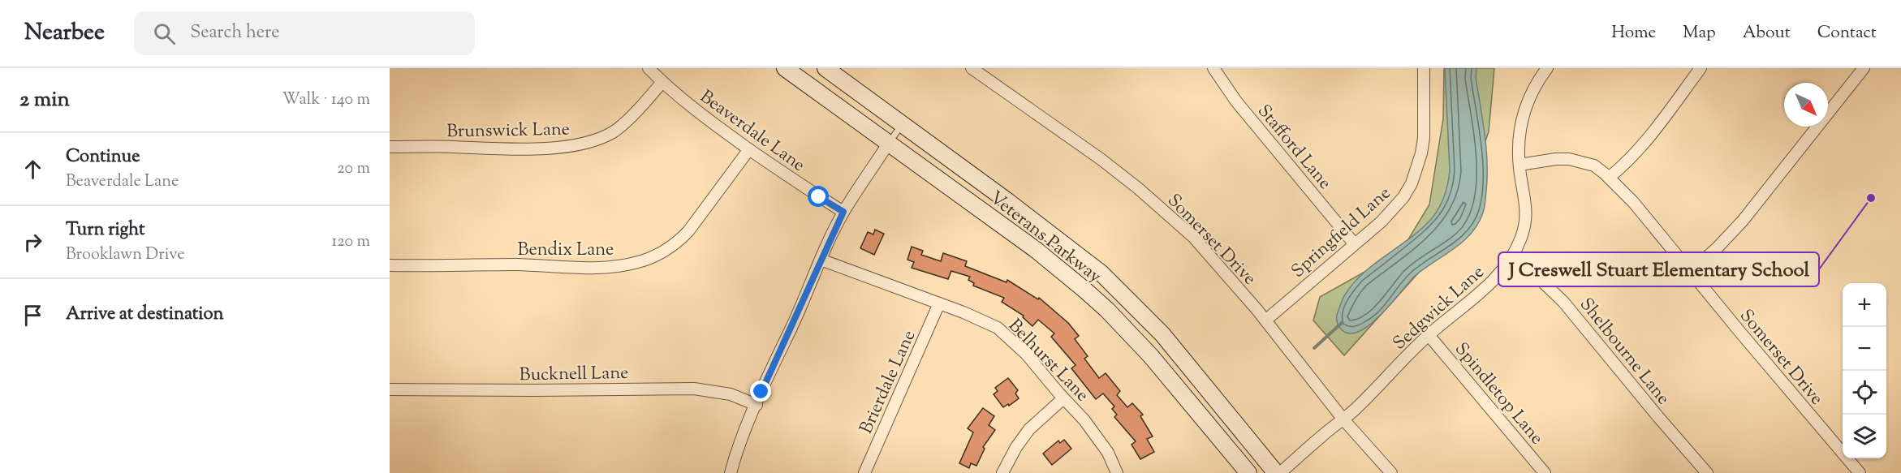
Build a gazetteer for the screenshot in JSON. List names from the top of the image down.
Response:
{
  "streets": {
    "main road": ["Veterans Parkway"],
    "street": [
      "Brunswick Lane",
      "Beaverdale Lane",
      "Stafford Lane",
      "Springfield Lane",
      "Somerset Drive",
      "Bendix Lane",
      "Sedgwick Lane",
      "Shelbourne Lane",
      "Belhurst Lane",
      "Bucknell Lane",
      "Brierdale Lane",
      "Spindletop Lane"
    ]
  },
  "crossings": [
    ["Brunswick Lane", "Beaverdale Lane"],
    ["Beaverdale Lane", "Bendix Lane"],
    ["Stafford Lane", "Springfield Lane"],
    ["Springfield Lane", "Somerset Drive"],
    ["Veterans Parkway", "Sedgwick Lane"],
    ["Somerset Drive", "Sedgwick Lane"],
    ["Sedgwick Lane", "Shelbourne Lane"],
    ["Sedgwick Lane", "Spindletop Lane"],
    ["Belhurst Lane", "Brierdale Lane"]
  ],
  "places": ["J Creswell Stuart Elementary School"],
  "north": "bottom right",
  "page": {
    "header": "Nearbee",
    "search": "Search here",
    "nav": [
      "Home",
      "Map",
      "About",
      "Contact"
    ],
    "heading": ["2 min", "Walk · 140 m"],
    "list": [
      ["Continue", "Beaverdale Lane", "20 m"],
      ["Turn right", "Brooklawn Drive", "120 m"],
      "Arrive at destination"
    ],
    "map_buttons": ["+", "−"]
  }
}
